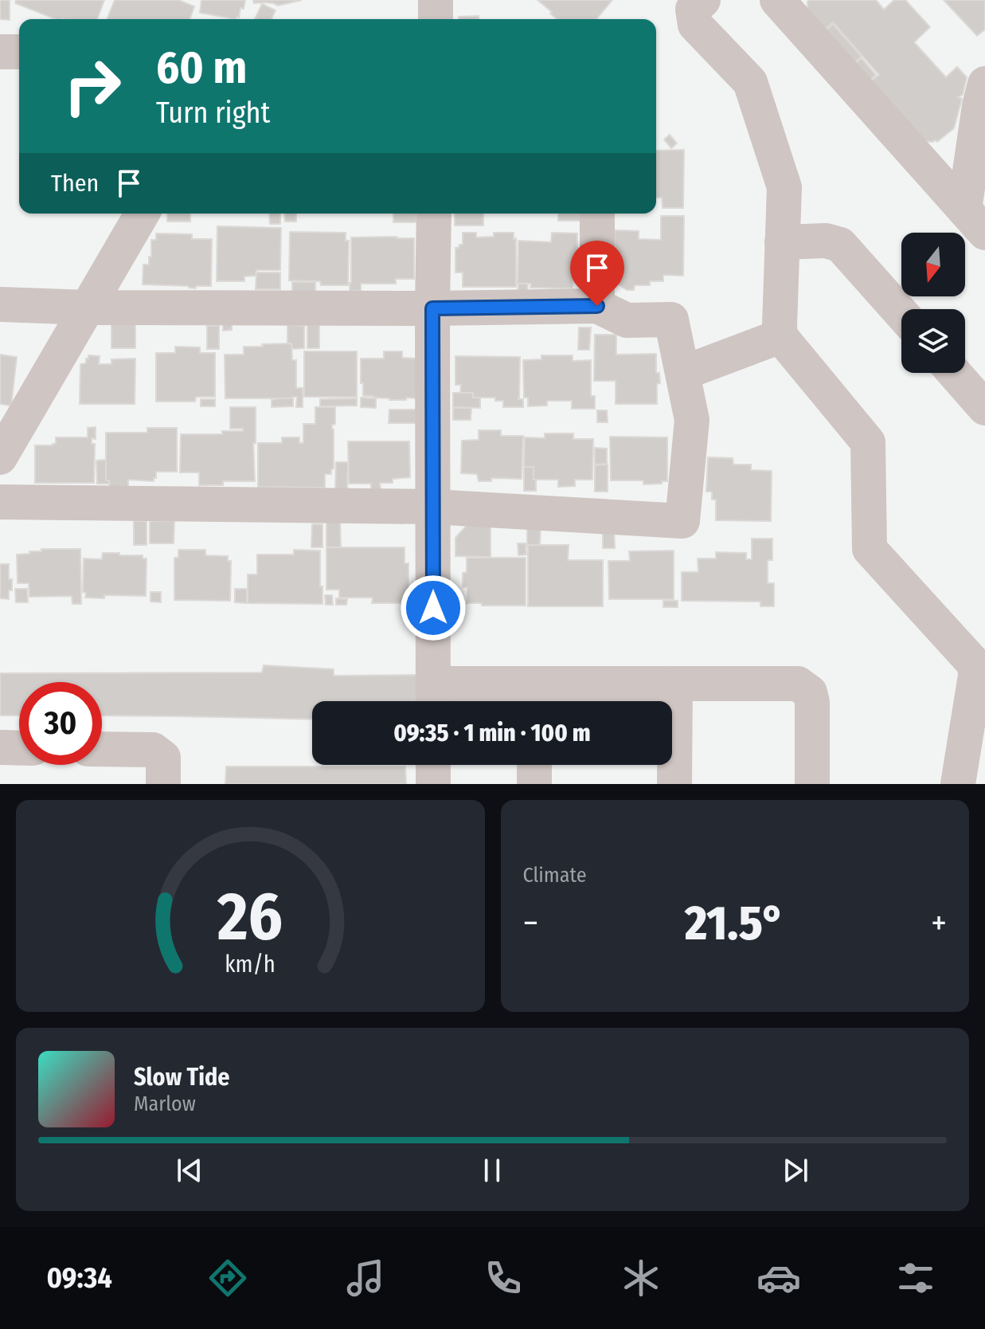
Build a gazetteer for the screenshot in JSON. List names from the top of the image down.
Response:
{
  "north": "bottom",
  "page": {
    "turn": ["60 m", "Turn right"],
    "then": "Then",
    "limit": "30",
    "trip": "09:35 · 1 min · 100 m",
    "tile": "Climate",
    "heat": ["−", "21.5°", "+"],
    "song": ["Slow Tide", "Marlow"],
    "tabs": "09:34",
    "gauge": ["26", "km/h"]
  }
}
